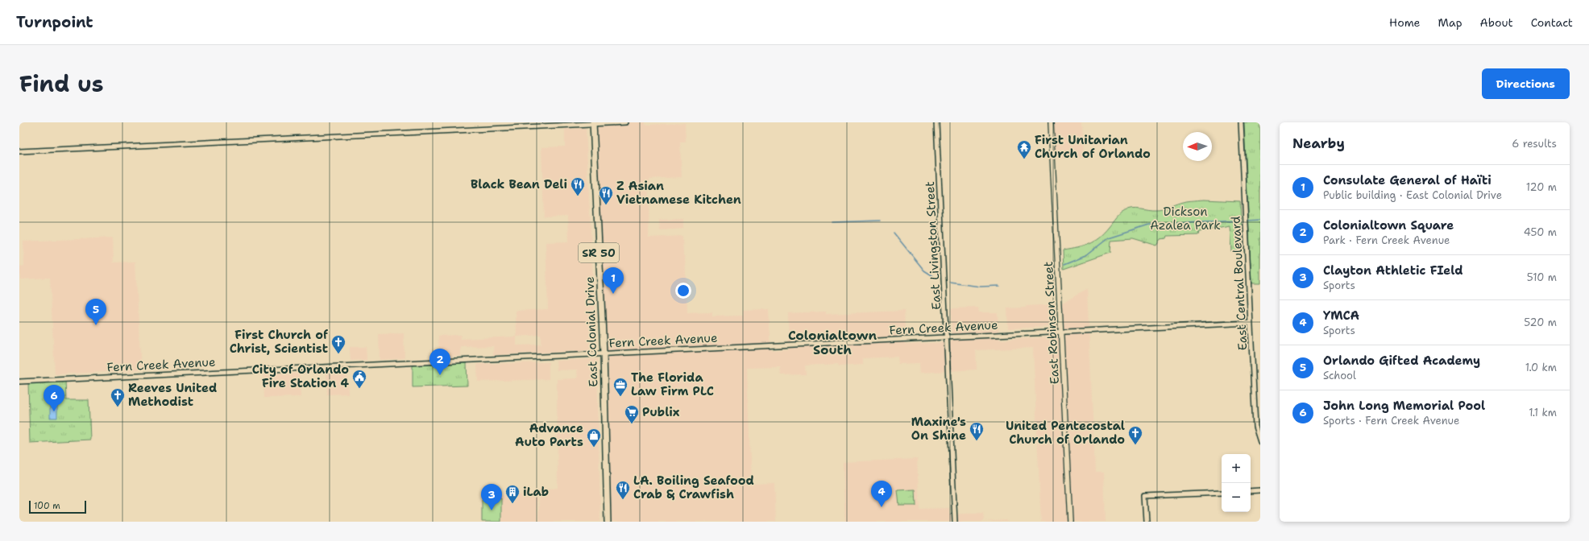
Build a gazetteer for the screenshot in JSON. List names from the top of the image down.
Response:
{
  "streets": {
    "highway": ["SR 50", "East Colonial Drive"],
    "main road": ["East Robinson Street"],
    "street": ["East Livingston Street", "East Central Boulevard", "Fern Creek Avenue"]
  },
  "crossings": [
    ["East Livingston Street", "Fern Creek Avenue"],
    ["East Central Boulevard", "Fern Creek Avenue"],
    ["East Robinson Street", "Fern Creek Avenue"],
    ["Fern Creek Avenue", "East Colonial Drive"]
  ],
  "districts": ["Colonialtown South"],
  "parks": ["Dickson Azalea Park"],
  "places": {
    "temple": ["First Unitarian Church of Orlando"],
    "restaurant": [
      "Black Bean Deli",
      "Z Asian Vietnamese Kitchen",
      "Maxine's On Shine",
      "LA. Boiling Seafood Crab & Crawfish"
    ],
    "church": ["First Church of Christ, Scientist", "Reeves United Methodist", "United Pentecostal Church of Orlando"],
    "public building": ["City of Orlando Fire Station 4"],
    "office": ["The Florida Law Firm PLC"],
    "supermarket": ["Publix"],
    "shop": ["Advance Auto Parts"],
    "building": ["iLab"]
  },
  "scale_bar": "100 m",
  "north": "left",
  "page": {
    "header": "Turnpoint",
    "nav": [
      "Home",
      "Map",
      "About",
      "Contact"
    ],
    "title": "Find us",
    "buttons": "Directions",
    "heading": ["Nearby", "6 results"],
    "list": [
      {
        "mark": "1",
        "name": "Consulate General of Haïti",
        "note": "Public building · East Colonial Drive",
        "value": "120 m"
      },
      {
        "mark": "2",
        "name": "Colonialtown Square",
        "note": "Park · Fern Creek Avenue",
        "value": "450 m"
      },
      {
        "mark": "3",
        "name": "Clayton Athletic FIeld",
        "note": "Sports",
        "value": "510 m"
      },
      {
        "mark": "4",
        "name": "YMCA",
        "note": "Sports",
        "value": "520 m"
      },
      {
        "mark": "5",
        "name": "Orlando Gifted Academy",
        "note": "School",
        "value": "1.0 km"
      },
      {
        "mark": "6",
        "name": "John Long Memorial Pool",
        "note": "Sports · Fern Creek Avenue",
        "value": "1.1 km"
      }
    ],
    "pins": [
      "1",
      "5",
      "2",
      "6",
      "4",
      "3"
    ],
    "map_buttons": ["+", "−"],
    "scale": "100 m"
  }
}
